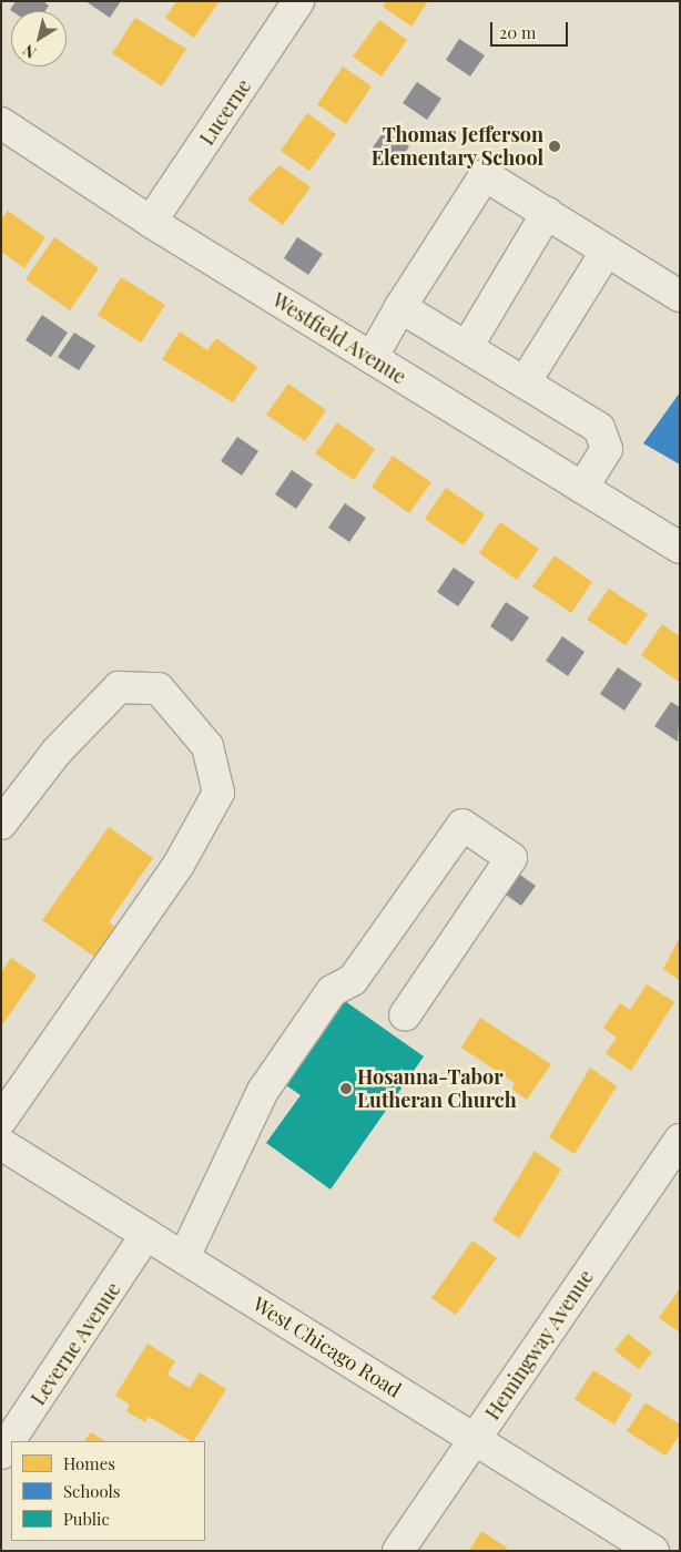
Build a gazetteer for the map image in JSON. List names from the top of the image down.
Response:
{
  "streets": {
    "street": [
      "Lucerne",
      "Westfield Avenue",
      "Leverne Avenue",
      "Hemingway Avenue",
      "West Chicago Road"
    ]
  },
  "crossings": [
    ["Lucerne", "Westfield Avenue"],
    ["Leverne Avenue", "West Chicago Road"],
    ["Hemingway Avenue", "West Chicago Road"]
  ],
  "places": ["Thomas Jefferson Elementary School", "Hosanna-Tabor Lutheran Church"],
  "legend": ["Homes", "Schools", "Public"],
  "scale_bar": "20 m",
  "north": "bottom left"
}
